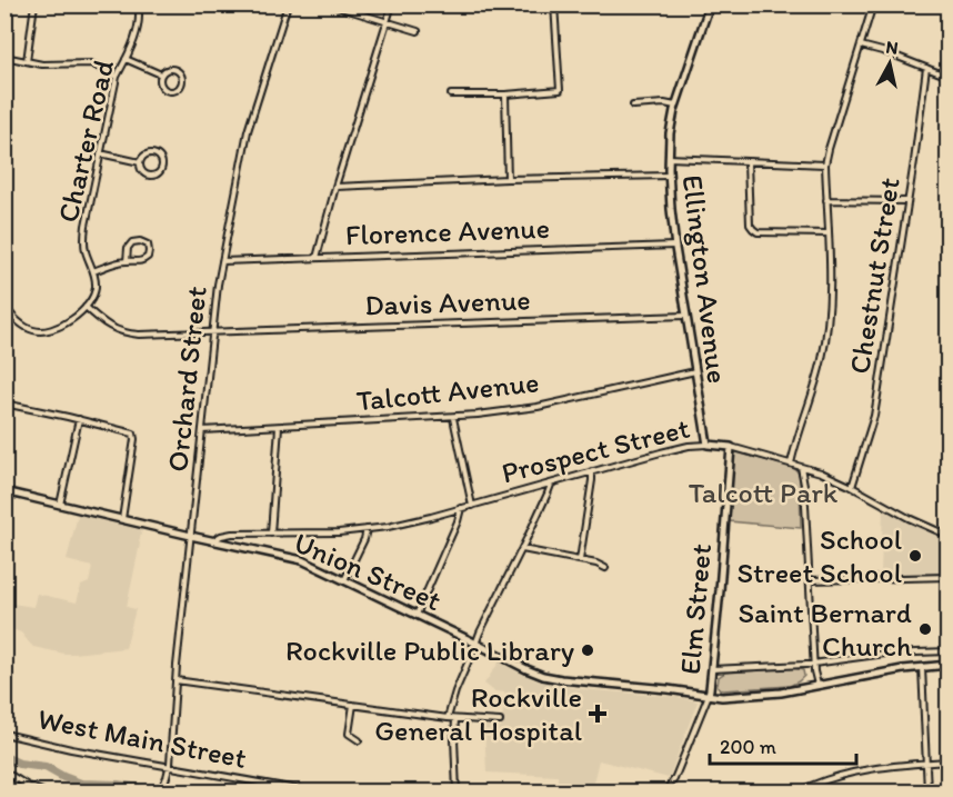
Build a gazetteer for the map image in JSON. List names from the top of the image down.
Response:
{
  "streets": {
    "main road": [
      "Ellington Avenue",
      "Prospect Street",
      "Union Street",
      "Elm Street"
    ],
    "street": [
      "Charter Road",
      "Florence Avenue",
      "Chestnut Street",
      "Davis Avenue",
      "Orchard Street",
      "Talcott Avenue",
      "West Main Street"
    ]
  },
  "crossings": [
    ["Charter Road", "Davis Avenue"],
    ["Florence Avenue", "Ellington Avenue"],
    ["Florence Avenue", "Orchard Street"],
    ["Chestnut Street", "Prospect Street"],
    ["Ellington Avenue", "Davis Avenue"],
    ["Ellington Avenue", "Talcott Avenue"],
    ["Ellington Avenue", "Prospect Street"],
    ["Davis Avenue", "Orchard Street"],
    ["Orchard Street", "Talcott Avenue"],
    ["Orchard Street", "Union Street"],
    ["Orchard Street", "West Main Street"],
    ["Prospect Street", "Union Street"],
    ["Prospect Street", "Elm Street"],
    ["Union Street", "Elm Street"]
  ],
  "parks": ["Talcott Park"],
  "places": {
    "other": ["School Street School", "Saint Bernard Church", "Rockville Public Library"],
    "health": ["Rockville General Hospital"]
  },
  "scale_bar": "200 m",
  "north": "top"
}
